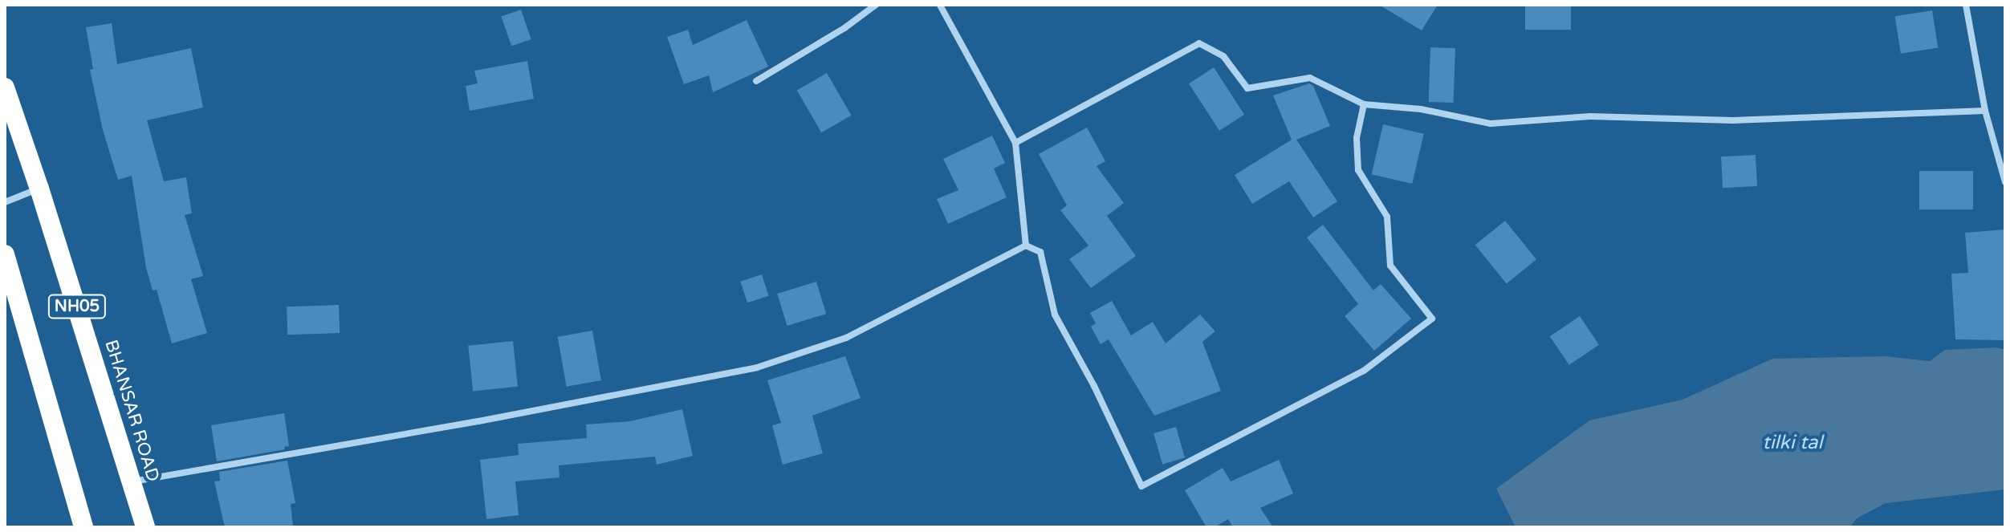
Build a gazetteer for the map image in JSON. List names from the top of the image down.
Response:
{
  "streets": {
    "highway": ["NH05", "BHANSAR ROAD"]
  },
  "water": ["tilki tal"]
}
